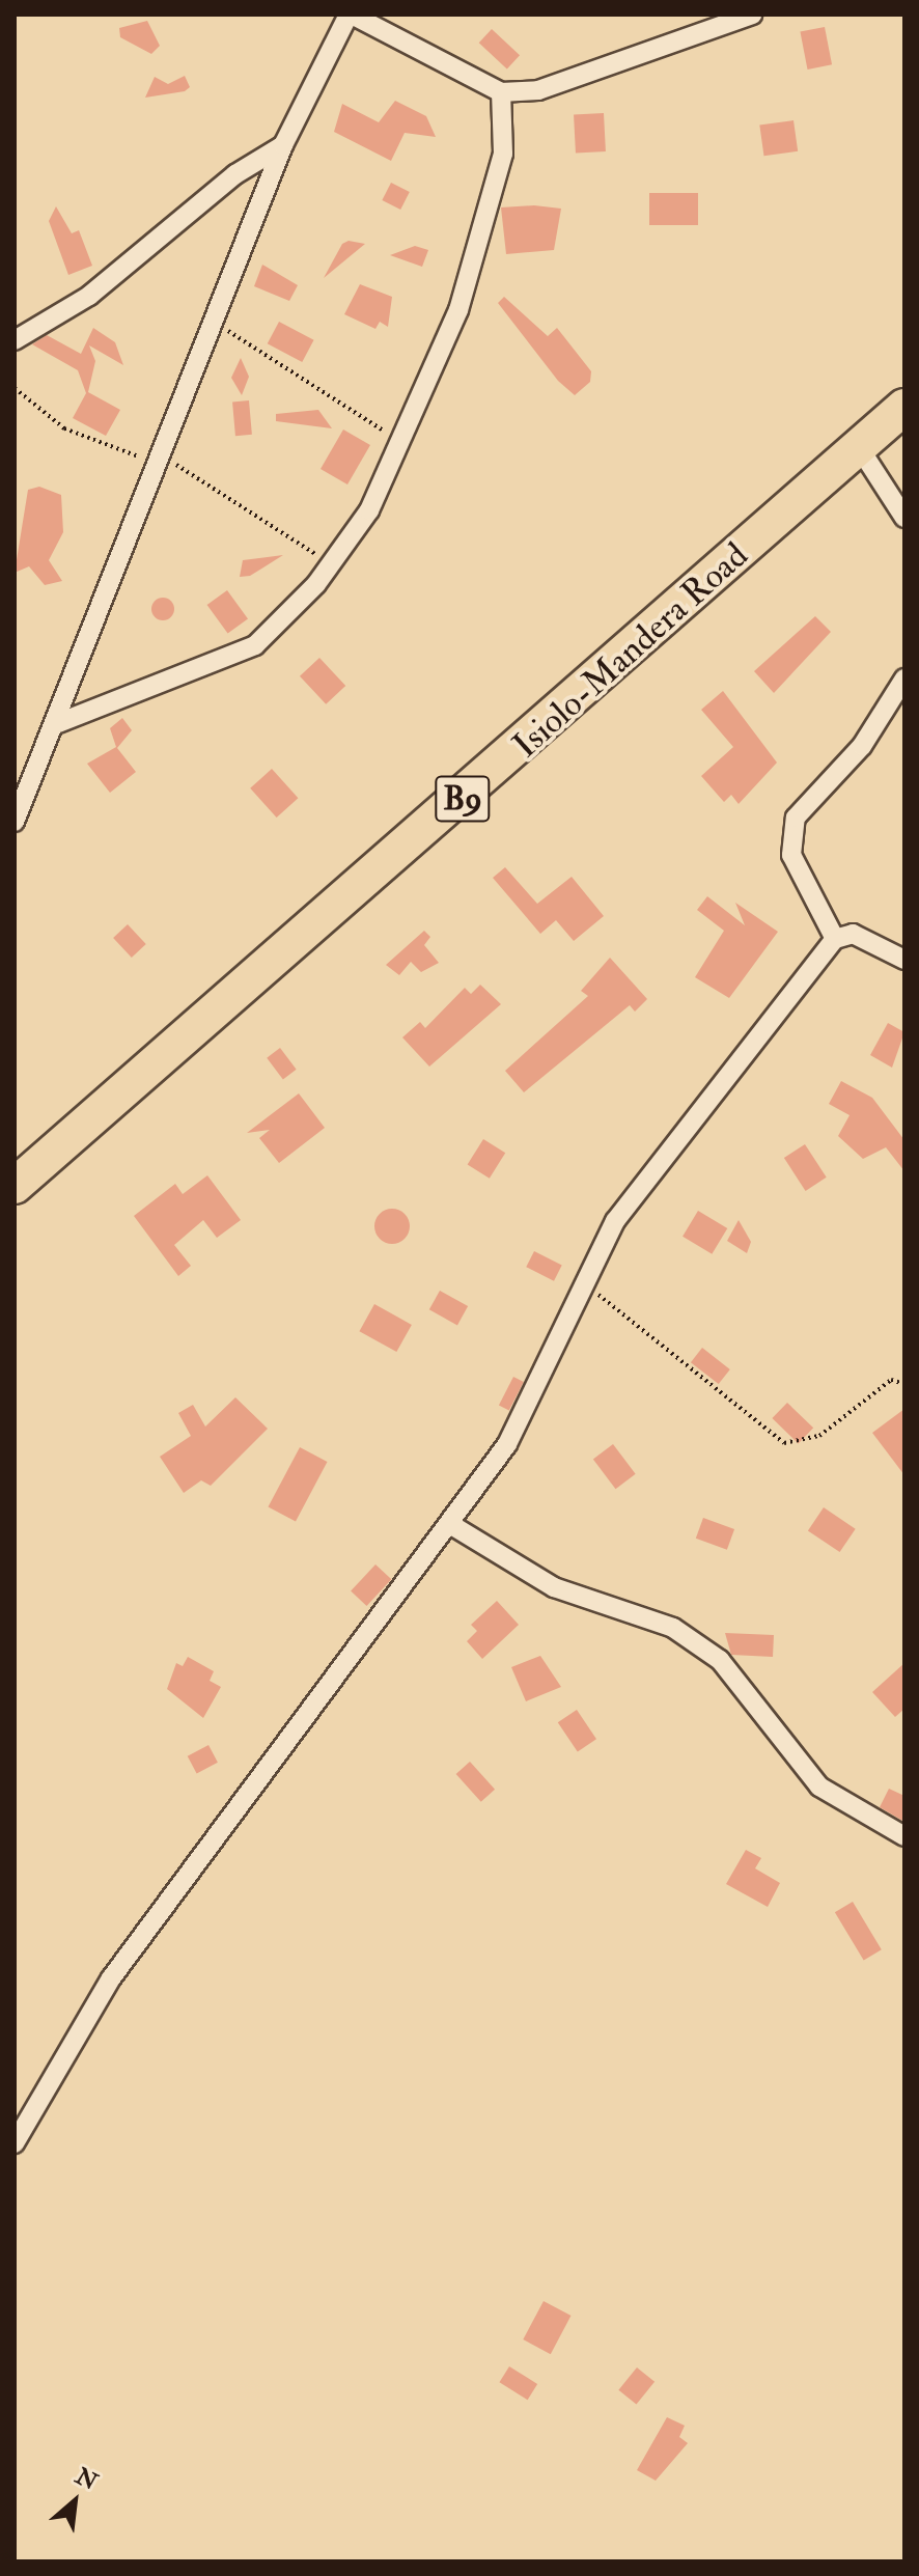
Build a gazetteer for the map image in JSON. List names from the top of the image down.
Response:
{
  "streets": {
    "highway": ["Isiolo-Mandera Road", "B9"]
  },
  "north": "top right"
}
